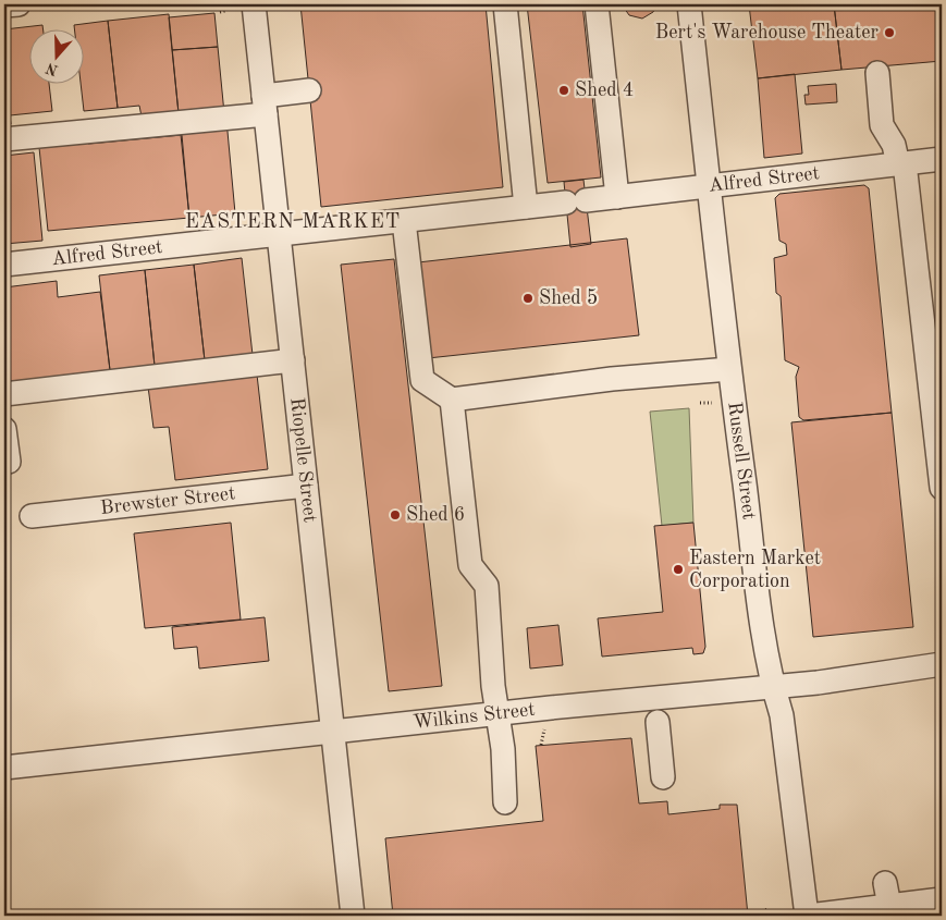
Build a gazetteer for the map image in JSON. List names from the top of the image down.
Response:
{
  "streets": {
    "street": [
      "Alfred Street",
      "Riopelle Street",
      "Russell Street",
      "Brewster Street",
      "Wilkins Street"
    ]
  },
  "crossings": [
    ["Alfred Street", "Riopelle Street"],
    ["Alfred Street", "Russell Street"],
    ["Riopelle Street", "Brewster Street"],
    ["Riopelle Street", "Wilkins Street"],
    ["Russell Street", "Wilkins Street"]
  ],
  "districts": ["EASTERN MARKET"],
  "places": [
    "Bert's Warehouse Theater",
    "Shed 4",
    "Shed 5",
    "Shed 6",
    "Eastern Market Corporation"
  ],
  "north": "bottom"
}
